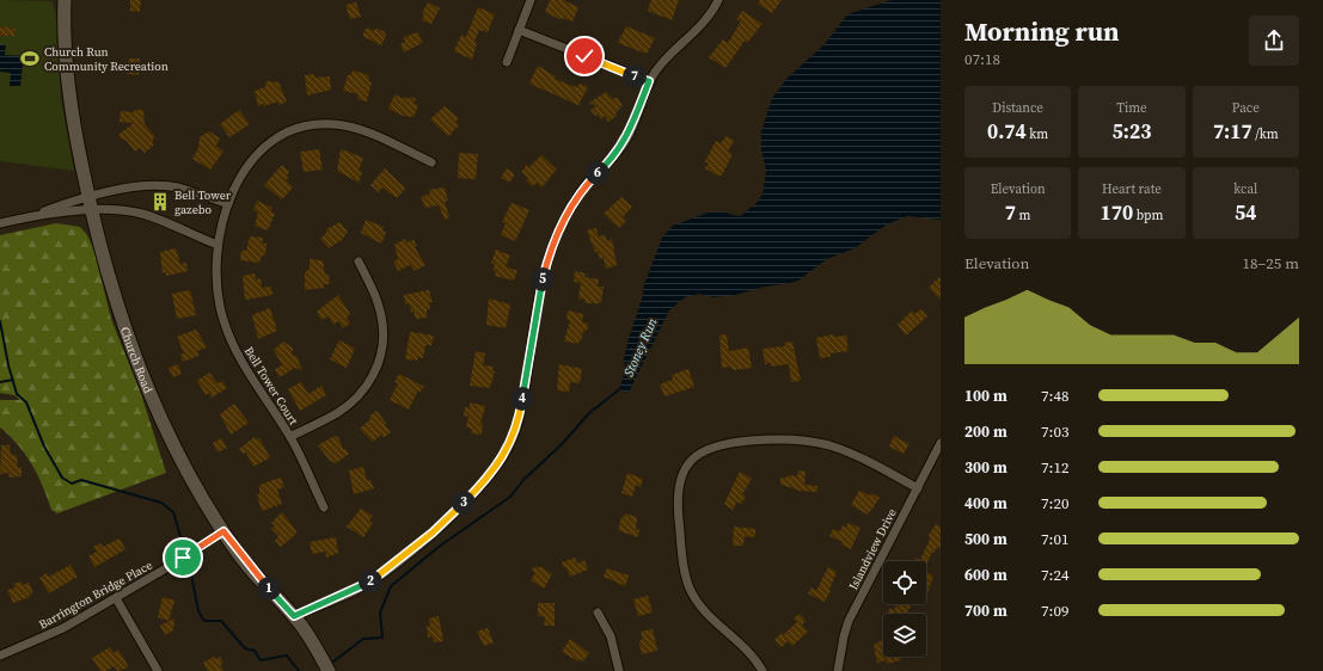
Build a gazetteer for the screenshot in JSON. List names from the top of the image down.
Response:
{
  "streets": {
    "main road": ["Church Road"],
    "street": ["Bell Tower Court", "Islandview Drive", "Barrington Bridge Place"]
  },
  "crossings": [
    ["Church Road", "Barrington Bridge Place"]
  ],
  "water": ["Stoney Run"],
  "places": {
    "sports": ["Church Run Community Recreation"],
    "building": ["Bell Tower gazebo"]
  },
  "page": {
    "heading": ["Morning run", "07:18"],
    "pins": [
      "7",
      "6",
      "5",
      "4",
      "3",
      "2",
      "1"
    ],
    "stats": [
      ["Distance", "0.74 km"],
      ["Time", "5:23"],
      ["Pace", "7:17 /km"],
      ["Elevation", "7 m"],
      ["Heart rate", "170 bpm"],
      ["kcal", "54"]
    ],
    "chart": ["Elevation", "18–25 m"],
    "list": [
      {
        "name": "100 m",
        "note": "7:48"
      },
      {
        "name": "200 m",
        "note": "7:03"
      },
      {
        "name": "300 m",
        "note": "7:12"
      },
      {
        "name": "400 m",
        "note": "7:20"
      },
      {
        "name": "500 m",
        "note": "7:01"
      },
      {
        "name": "600 m",
        "note": "7:24"
      },
      {
        "name": "700 m",
        "note": "7:09"
      }
    ]
  }
}
